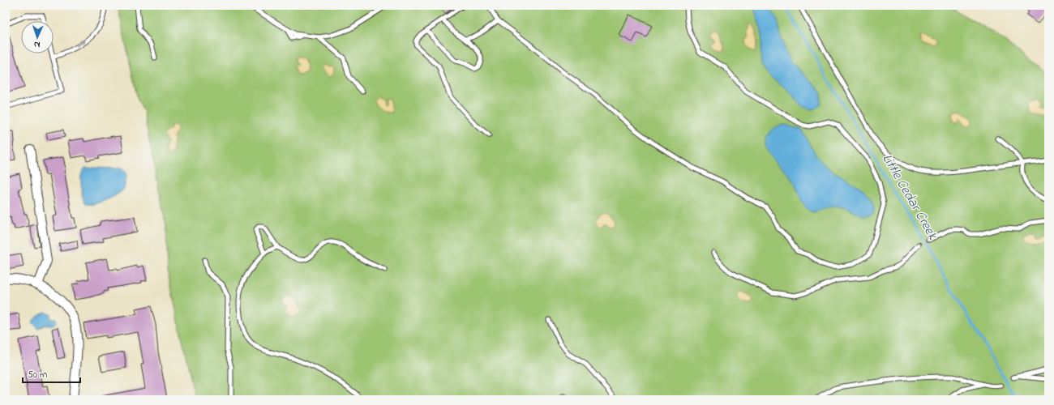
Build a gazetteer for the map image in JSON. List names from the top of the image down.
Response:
{
  "water": ["Little Cedar Creek"],
  "scale_bar": "50 m",
  "north": "bottom"
}
